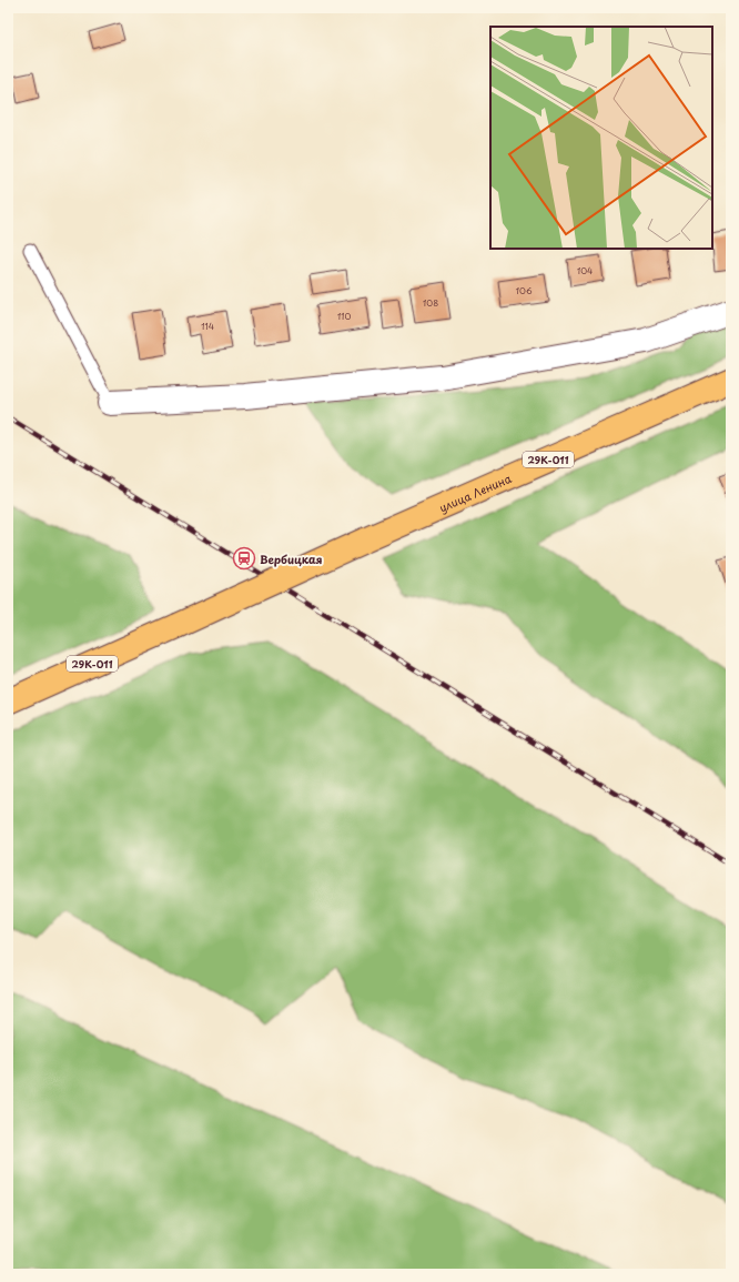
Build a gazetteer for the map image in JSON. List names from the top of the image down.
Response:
{
  "streets": {
    "main road": ["29К-011", "улица Ленина"]
  },
  "places": {
    "station": ["Вербицкая"]
  },
  "house_numbers": [
    "104",
    "106",
    "108",
    "110",
    "114"
  ]
}
